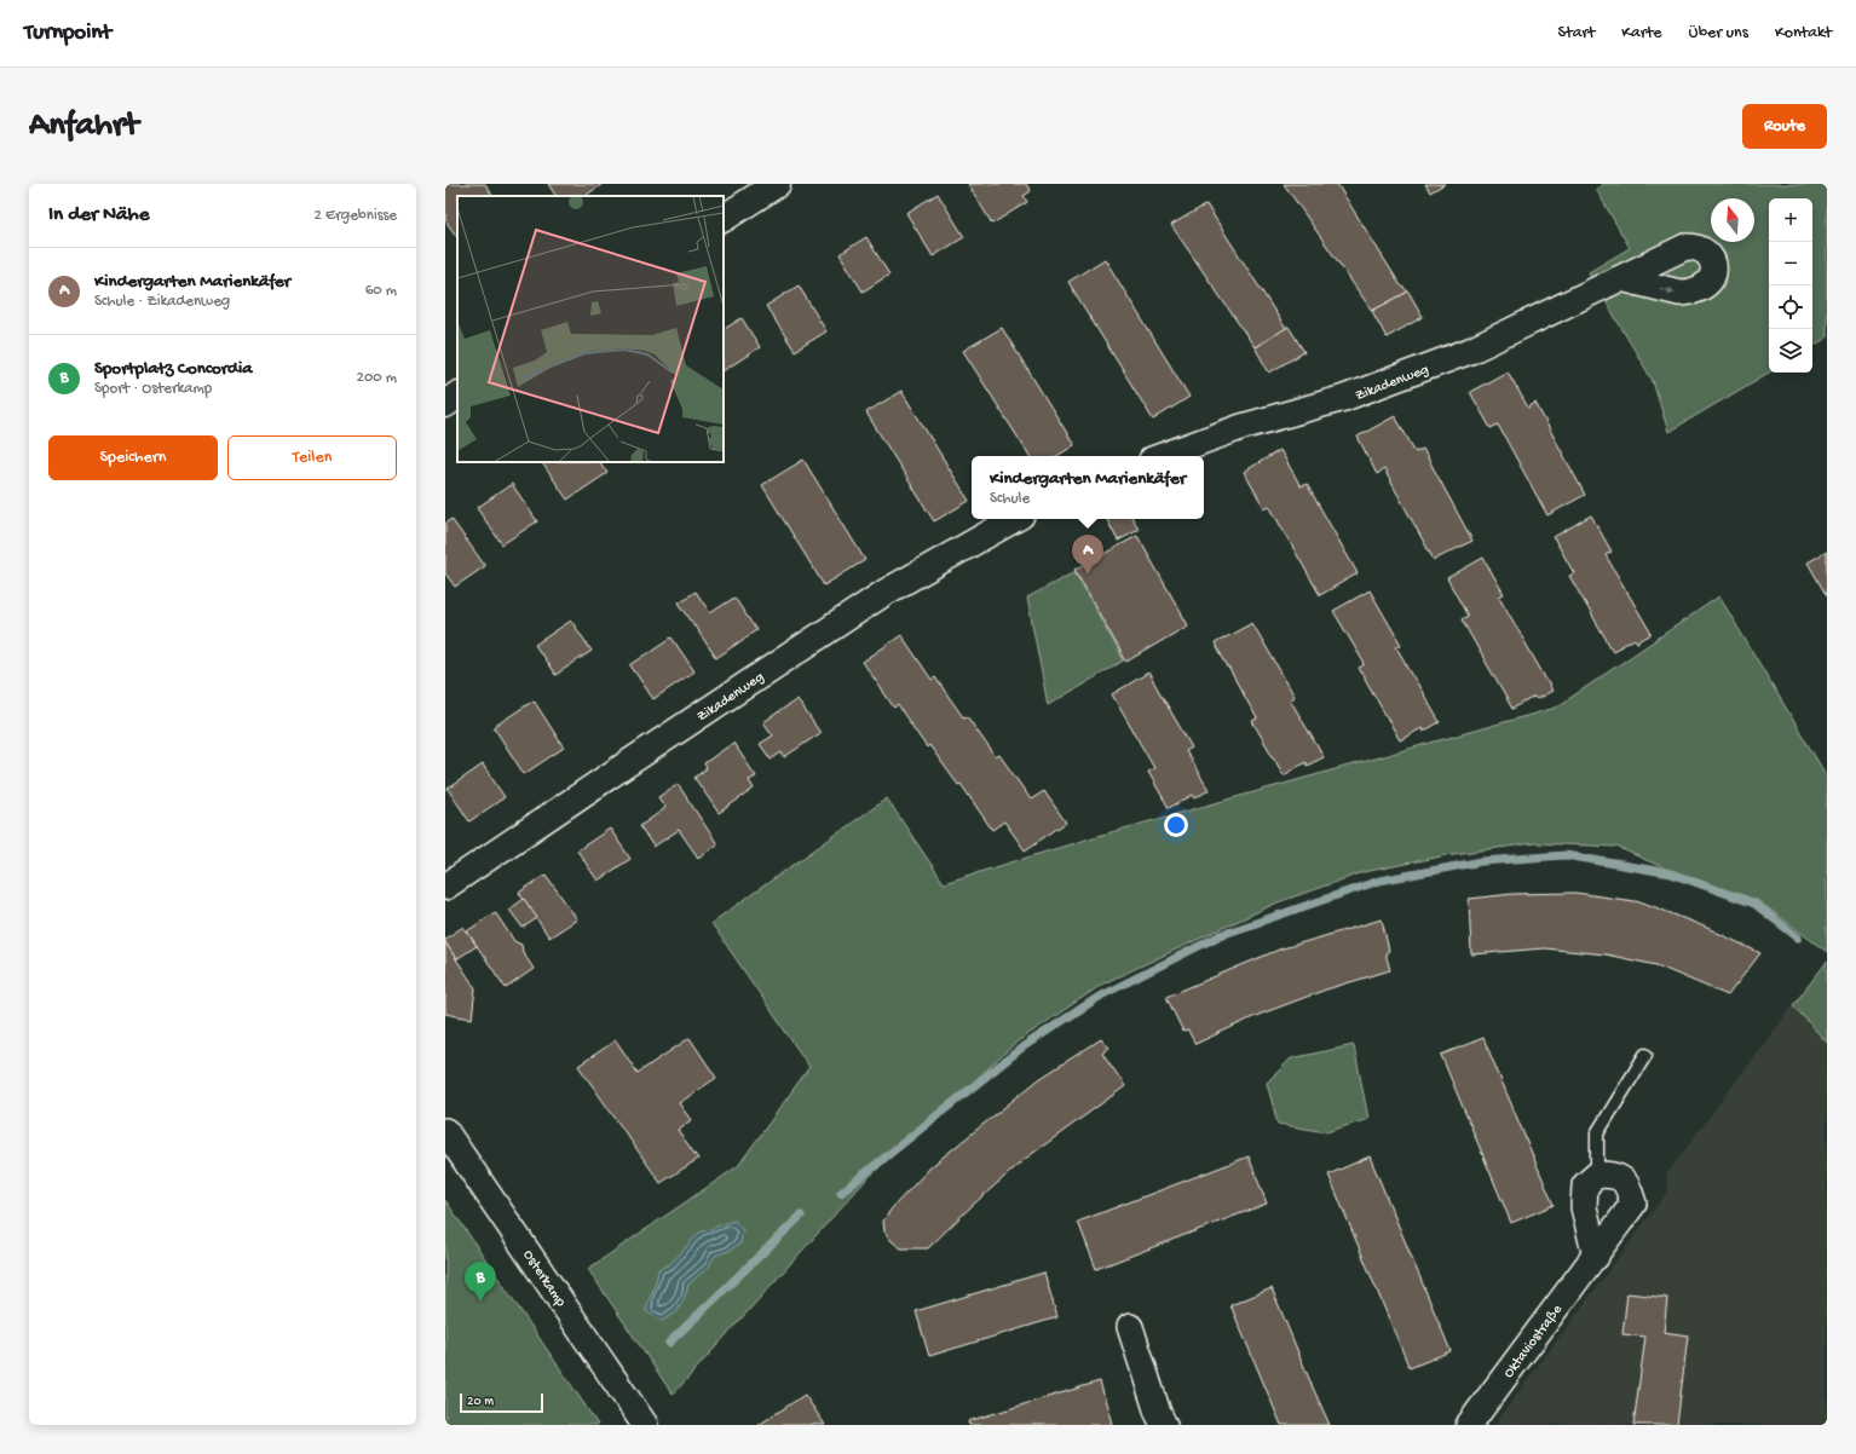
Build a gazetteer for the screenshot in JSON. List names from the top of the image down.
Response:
{
  "streets": {
    "street": ["Zikadenweg", "Osterkamp", "Oktaviostraße"]
  },
  "scale_bar": "20 m",
  "north": "top",
  "page": {
    "header": "Turnpoint",
    "nav": [
      "Start",
      "Karte",
      "Über uns",
      "Kontakt"
    ],
    "buttons": [
      "Route",
      ["Speichern", "Teilen"]
    ],
    "title": "Anfahrt",
    "heading": ["In der Nähe", "2 Ergebnisse"],
    "map_buttons": ["+", "−"],
    "list": [
      {
        "mark": "A",
        "name": "Kindergarten Marienkäfer",
        "note": "Schule · Zikadenweg",
        "value": "60 m"
      },
      {
        "mark": "B",
        "name": "Sportplatz Concordia",
        "note": "Sport · Osterkamp",
        "value": "200 m"
      }
    ],
    "popup": ["Kindergarten Marienkäfer", "Schule"],
    "pins": ["A", "B"],
    "scale": "20 m"
  }
}
